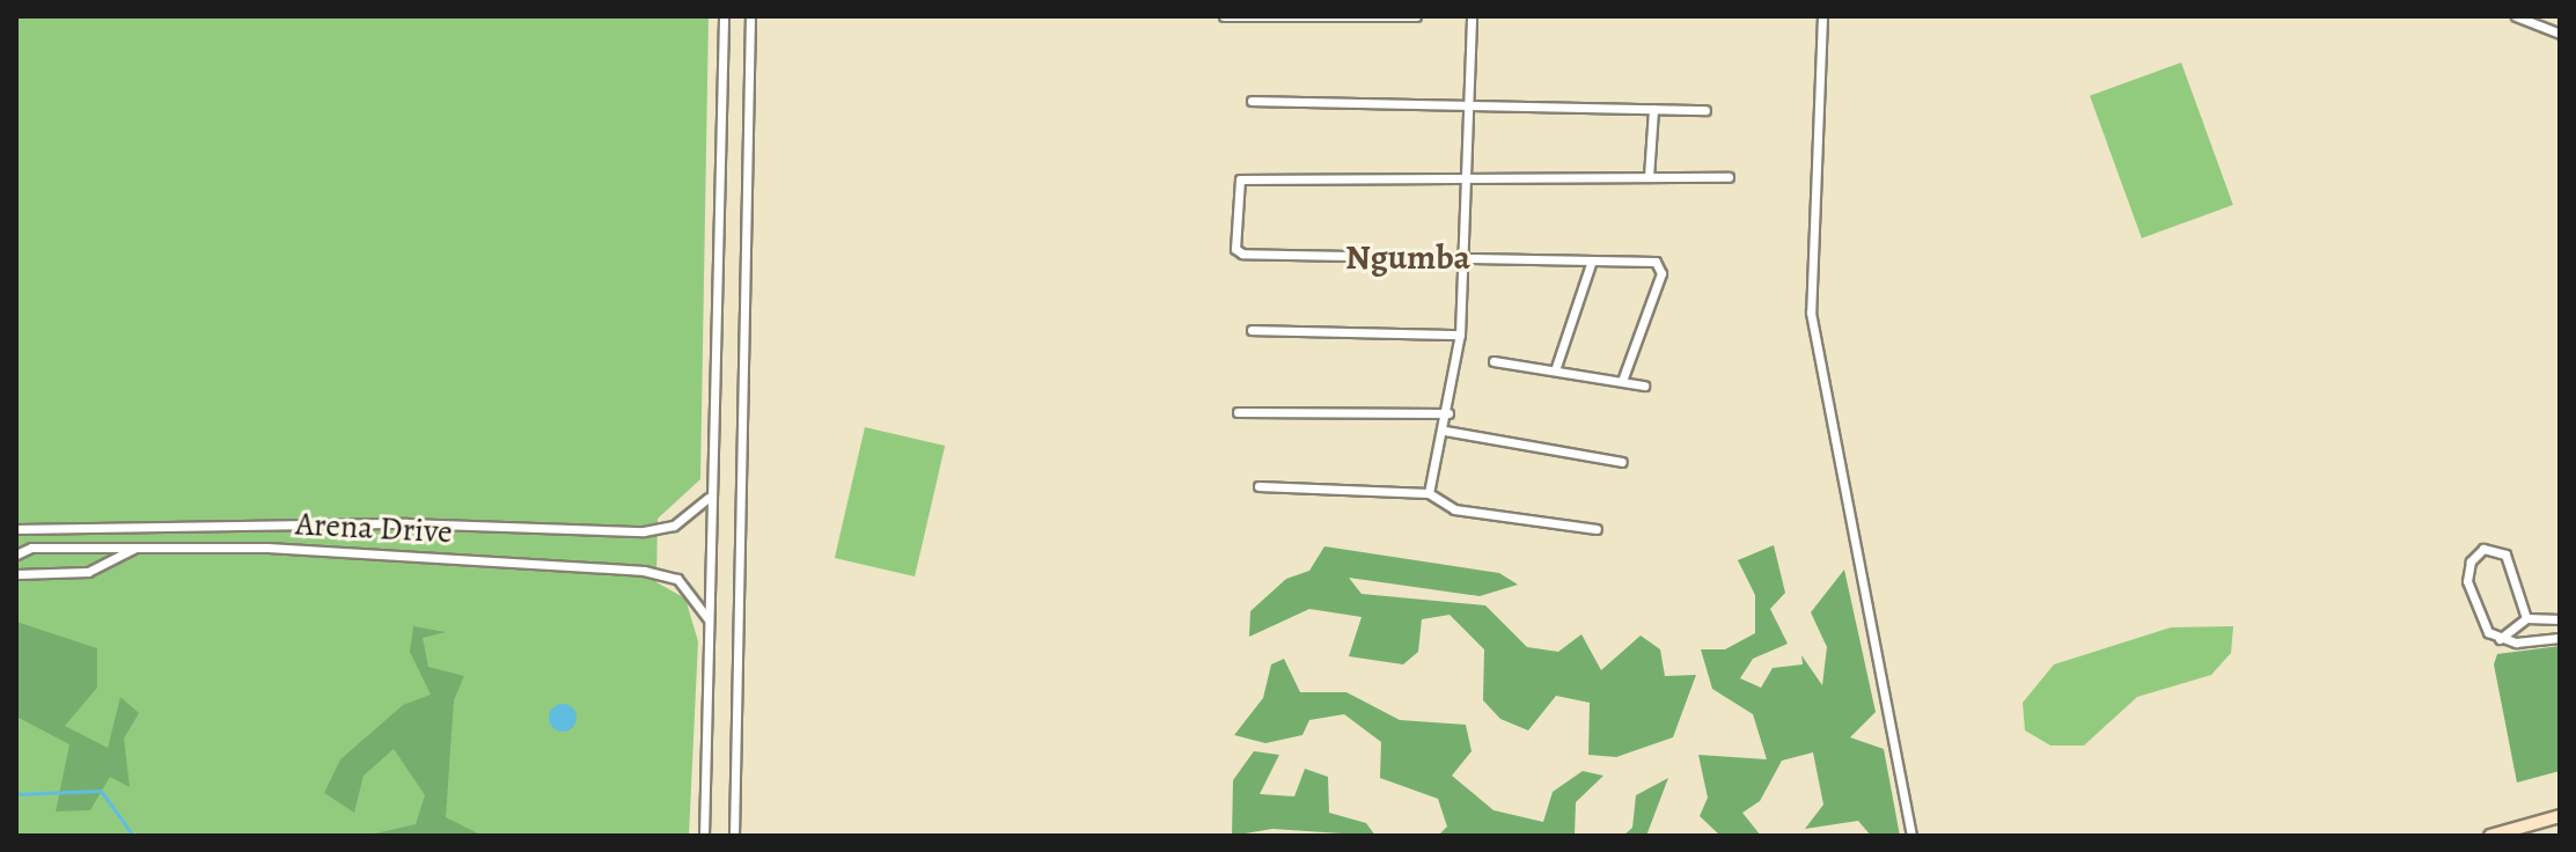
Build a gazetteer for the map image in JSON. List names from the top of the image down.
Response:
{
  "streets": {
    "street": ["Arena Drive"]
  },
  "districts": ["Ngumba"]
}
